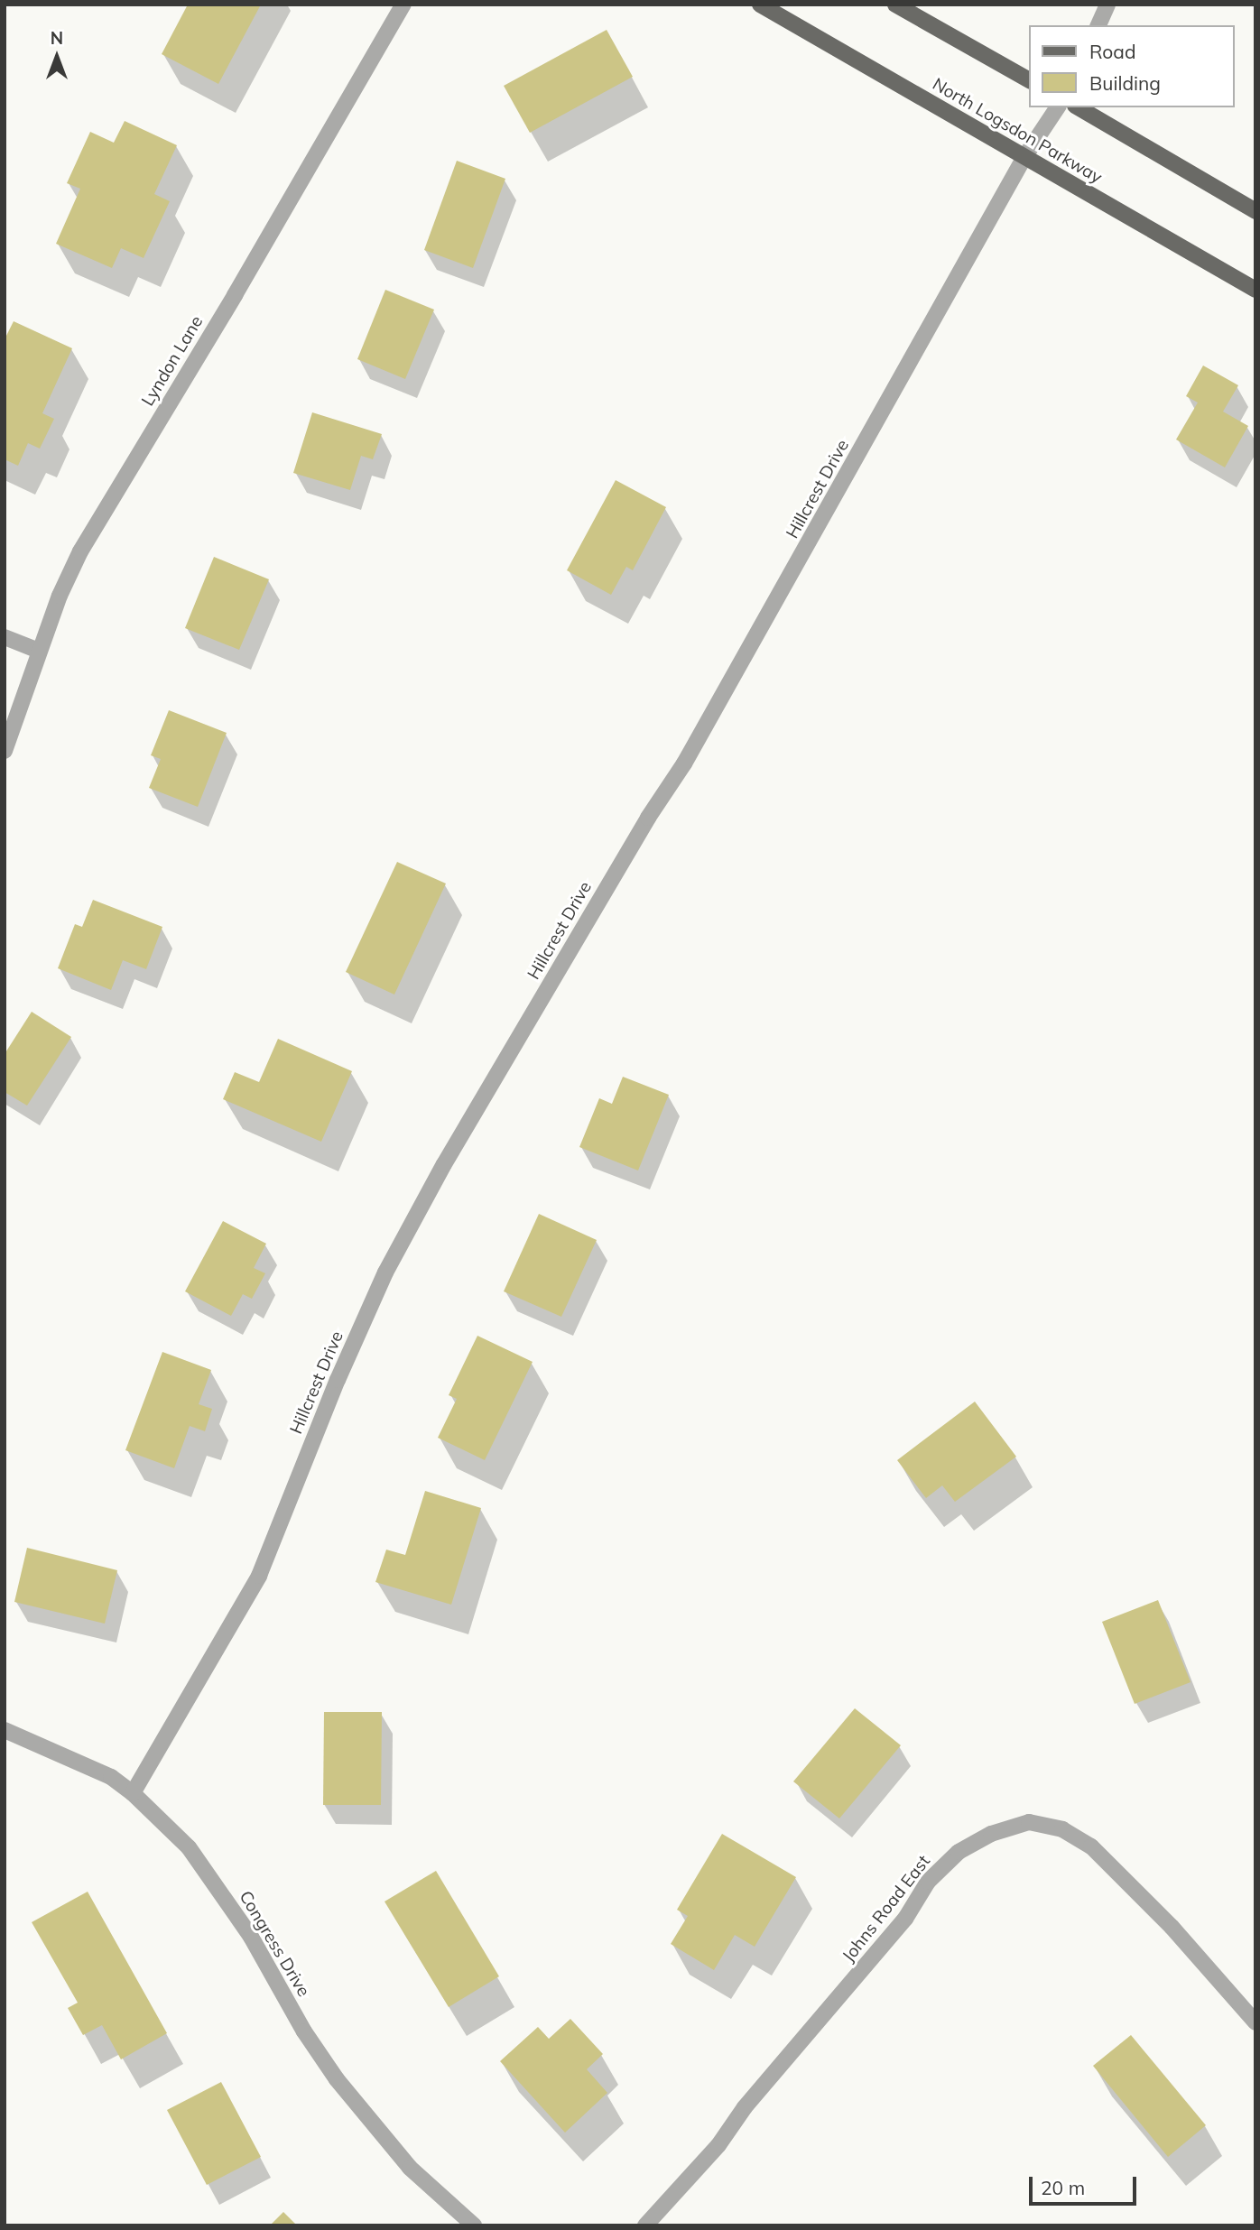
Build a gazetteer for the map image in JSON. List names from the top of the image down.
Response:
{
  "streets": {
    "main road": ["North Logsdon Parkway"],
    "street": [
      "Lyndon Lane",
      "Hillcrest Drive",
      "Johns Road East",
      "Congress Drive"
    ]
  },
  "crossings": [
    ["North Logsdon Parkway", "Hillcrest Drive"],
    ["Hillcrest Drive", "Congress Drive"]
  ],
  "legend": ["Road", "Building"],
  "scale_bar": "20 m",
  "north": "top"
}
